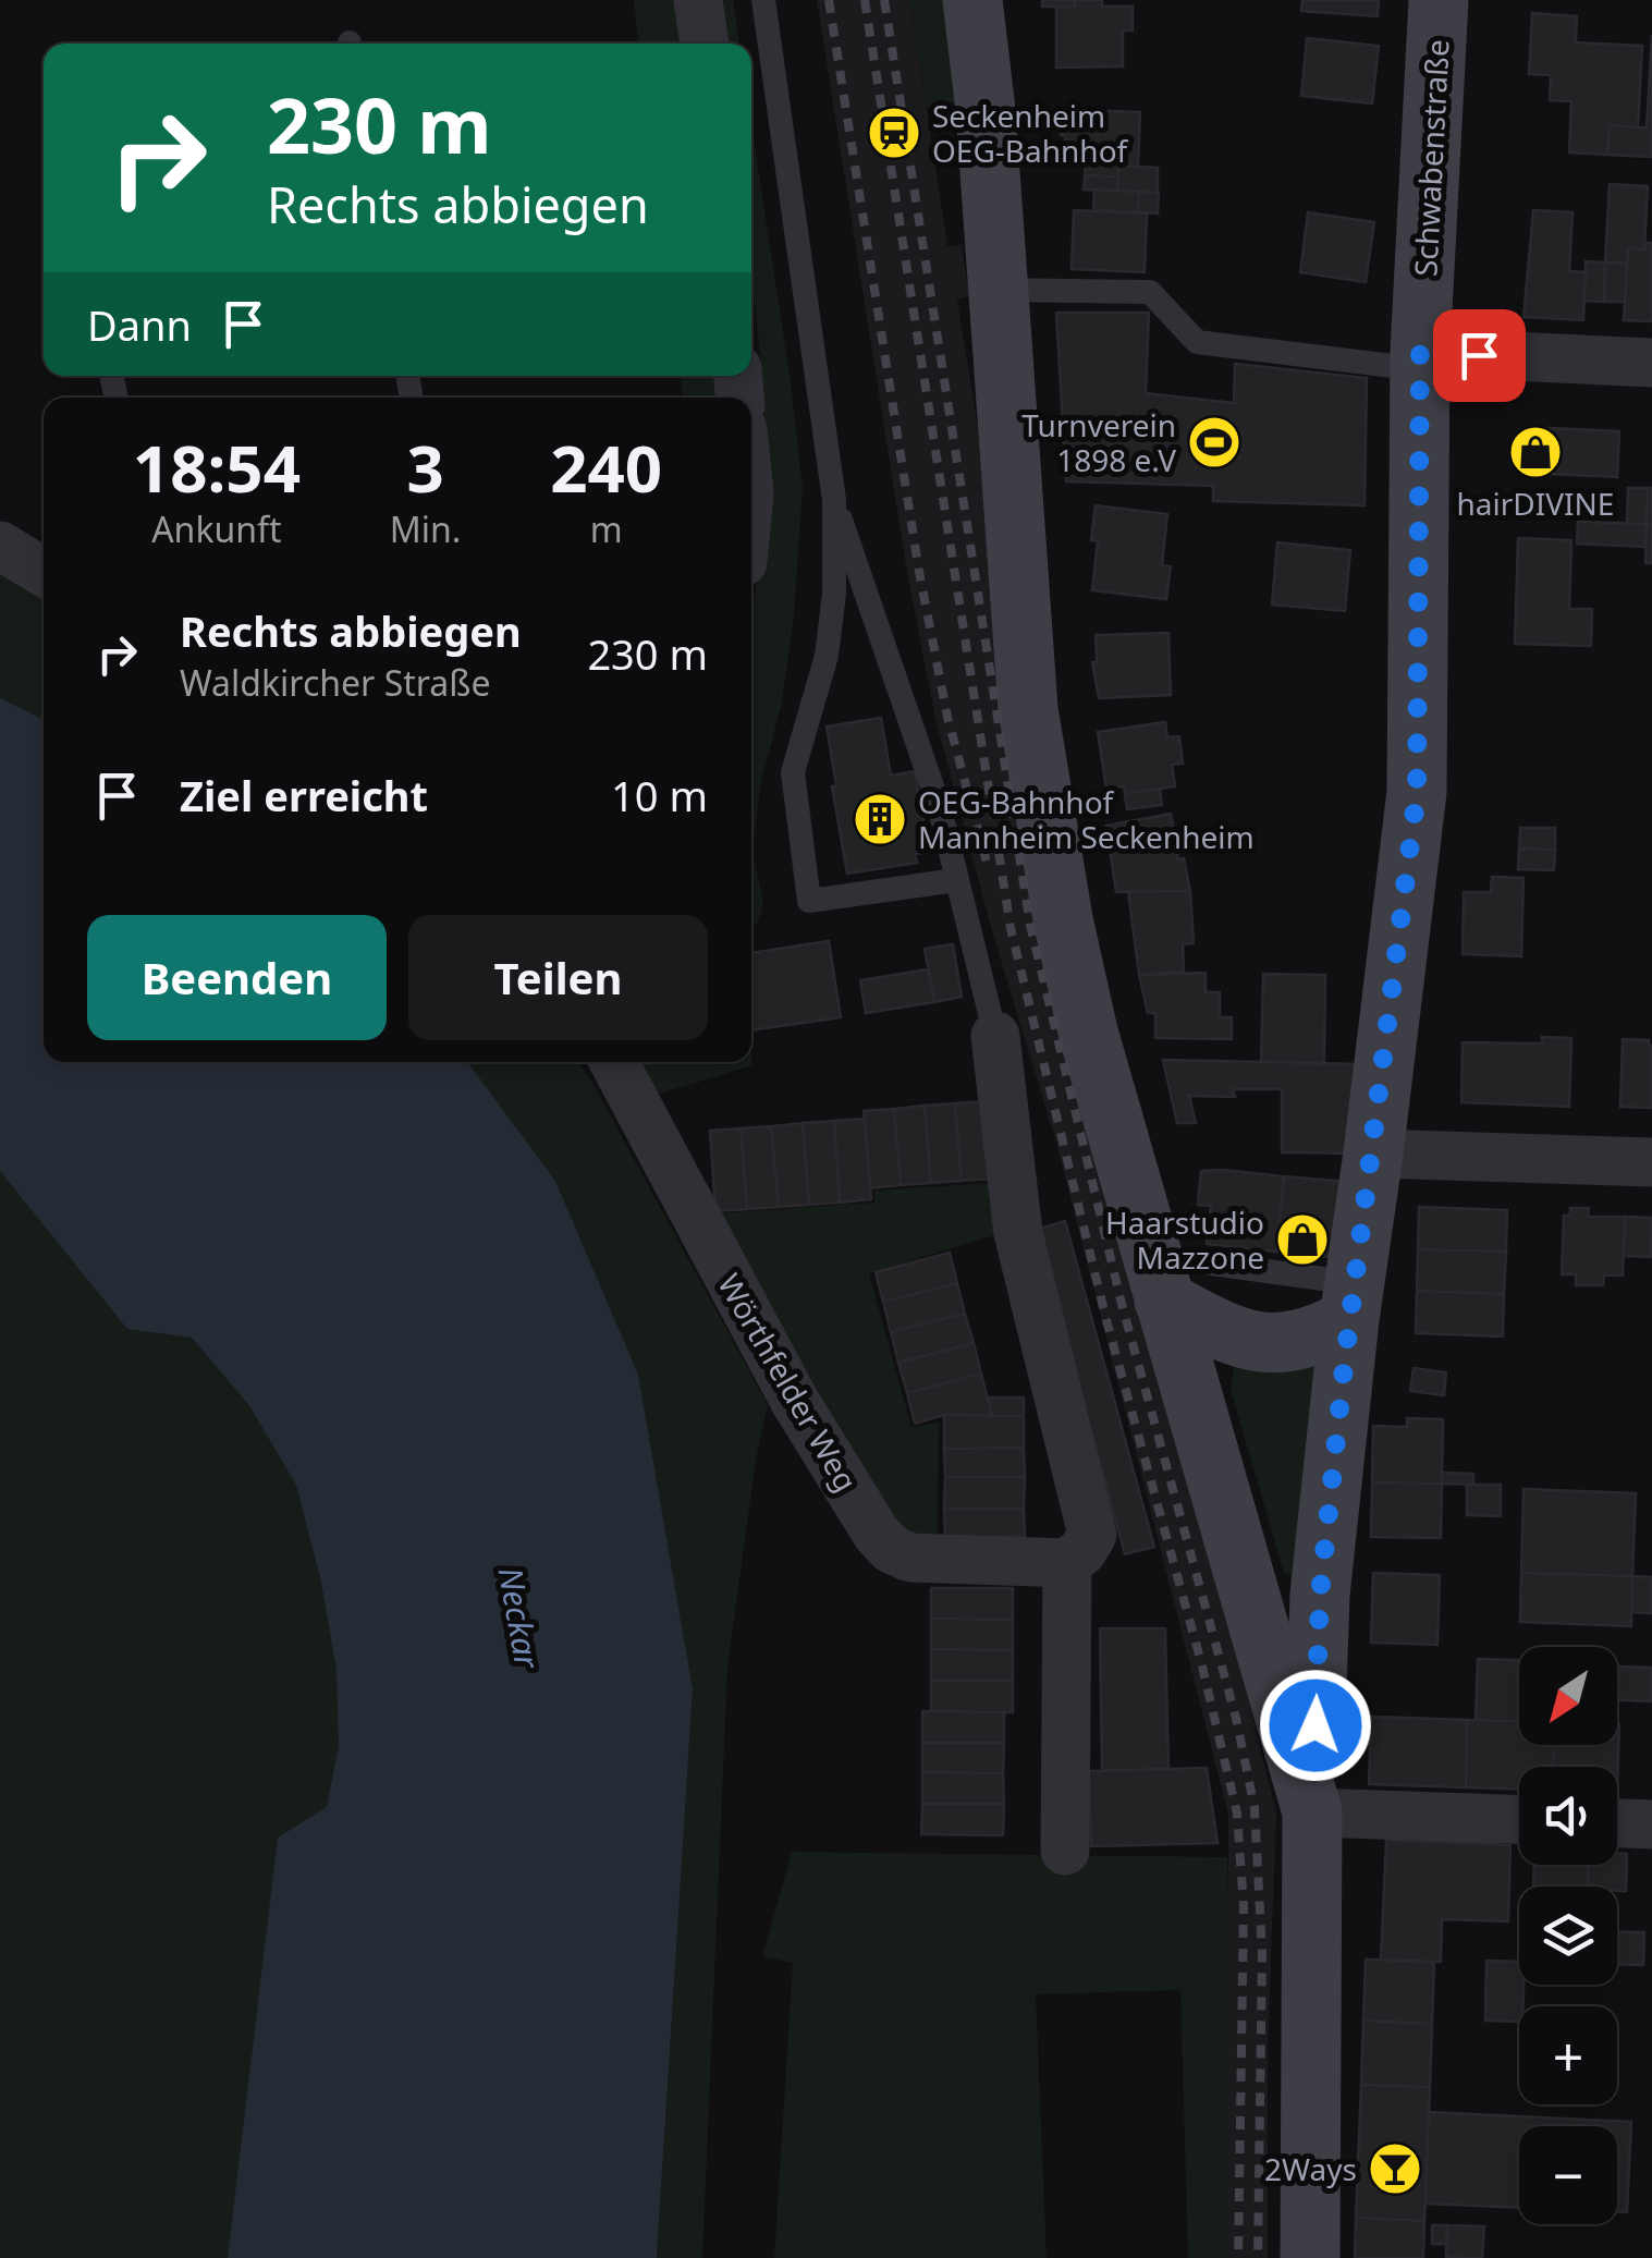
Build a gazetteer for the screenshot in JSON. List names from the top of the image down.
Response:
{
  "streets": {
    "main road": ["Schwabenstraße"],
    "street": ["Wörthfelder Weg"]
  },
  "water": ["Neckar"],
  "places": {
    "station": ["Seckenheim OEG-Bahnhof"],
    "sports": ["Turnverein 1898 e.V"],
    "shop": ["hairDIVINE", "Haarstudio Mazzone"],
    "building": ["OEG-Bahnhof Mannheim Seckenheim"],
    "bar": ["2Ways"]
  },
  "north": "bottom left",
  "page": {
    "turn": ["230 m", "Rechts abbiegen"],
    "then": "Dann",
    "eta": [
      "18:54",
      "Ankunft",
      "3",
      "Min.",
      "240",
      "m"
    ],
    "list": [
      {
        "name": "Rechts abbiegen",
        "note": "Waldkircher Straße",
        "value": "230 m"
      },
      {
        "name": "Ziel erreicht",
        "value": "10 m"
      }
    ],
    "buttons": ["Beenden", "Teilen"],
    "map_buttons": ["+", "−"]
  }
}
